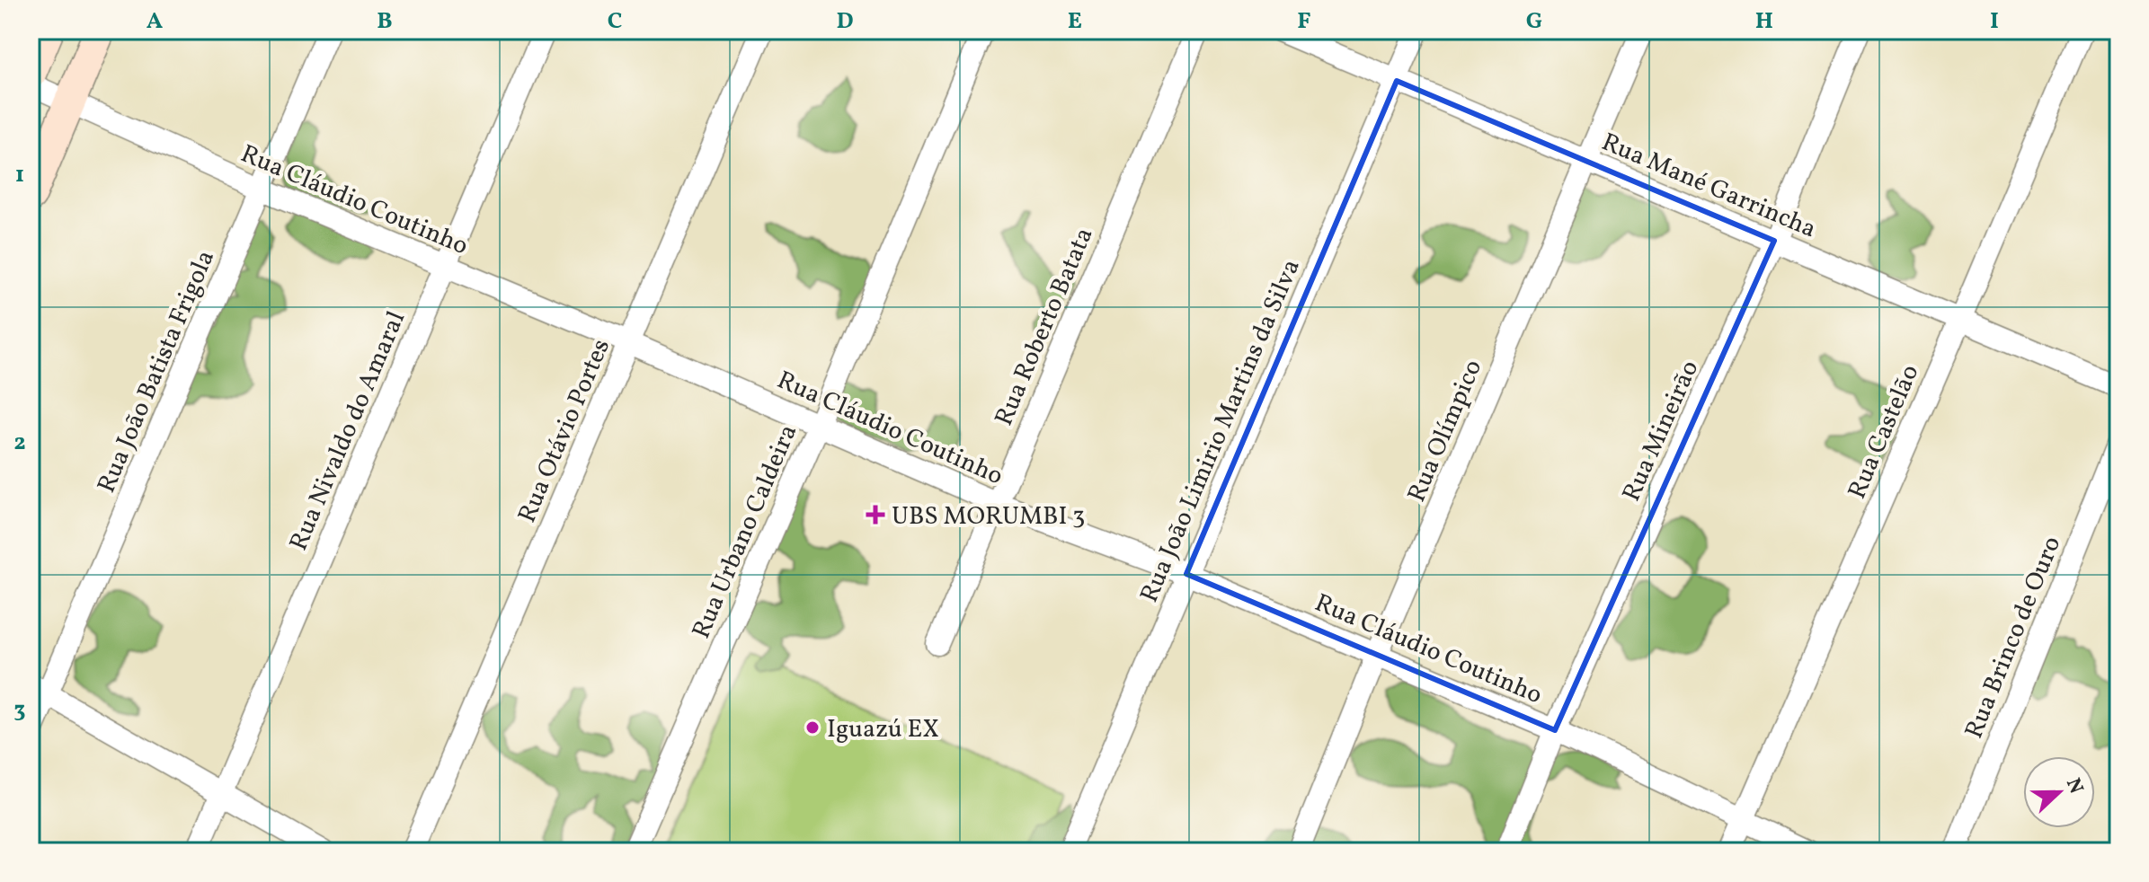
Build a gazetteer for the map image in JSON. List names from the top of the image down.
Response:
{
  "streets": {
    "street": [
      "Rua Mané Garrincha",
      "Rua Cláudio Coutinho",
      "Rua Roberto Batata",
      "Rua João Batista Frigola",
      "Rua Nivaldo do Amaral",
      "Rua Otávio Portes",
      "Rua João Limirio Martins da Silva",
      "Rua Olímpico",
      "Rua Mineirão",
      "Rua Castelão",
      "Rua Urbano Caldeira",
      "Rua Brinco de Ouro"
    ]
  },
  "crossings": [
    ["Rua Mané Garrincha", "Rua João Limirio Martins da Silva"],
    ["Rua Mané Garrincha", "Rua Olímpico"],
    ["Rua Mané Garrincha", "Rua Mineirão"],
    ["Rua Mané Garrincha", "Rua Castelão"],
    ["Rua Cláudio Coutinho", "Rua Roberto Batata"],
    ["Rua Cláudio Coutinho", "Rua João Batista Frigola"],
    ["Rua Cláudio Coutinho", "Rua Nivaldo do Amaral"],
    ["Rua Cláudio Coutinho", "Rua Otávio Portes"],
    ["Rua Cláudio Coutinho", "Rua João Limirio Martins da Silva"],
    ["Rua Cláudio Coutinho", "Rua Olímpico"],
    ["Rua Cláudio Coutinho", "Rua Mineirão"],
    ["Rua Cláudio Coutinho", "Rua Castelão"],
    ["Rua Cláudio Coutinho", "Rua Urbano Caldeira"]
  ],
  "places": {
    "health": ["UBS MORUMBI 3"],
    "other": ["Iguazú EX"]
  },
  "north": "right",
  "grid": {
    "columns": [
      "A",
      "B",
      "C",
      "D",
      "E",
      "F",
      "G",
      "H",
      "I"
    ],
    "rows": ["1", "2", "3"]
  }
}
